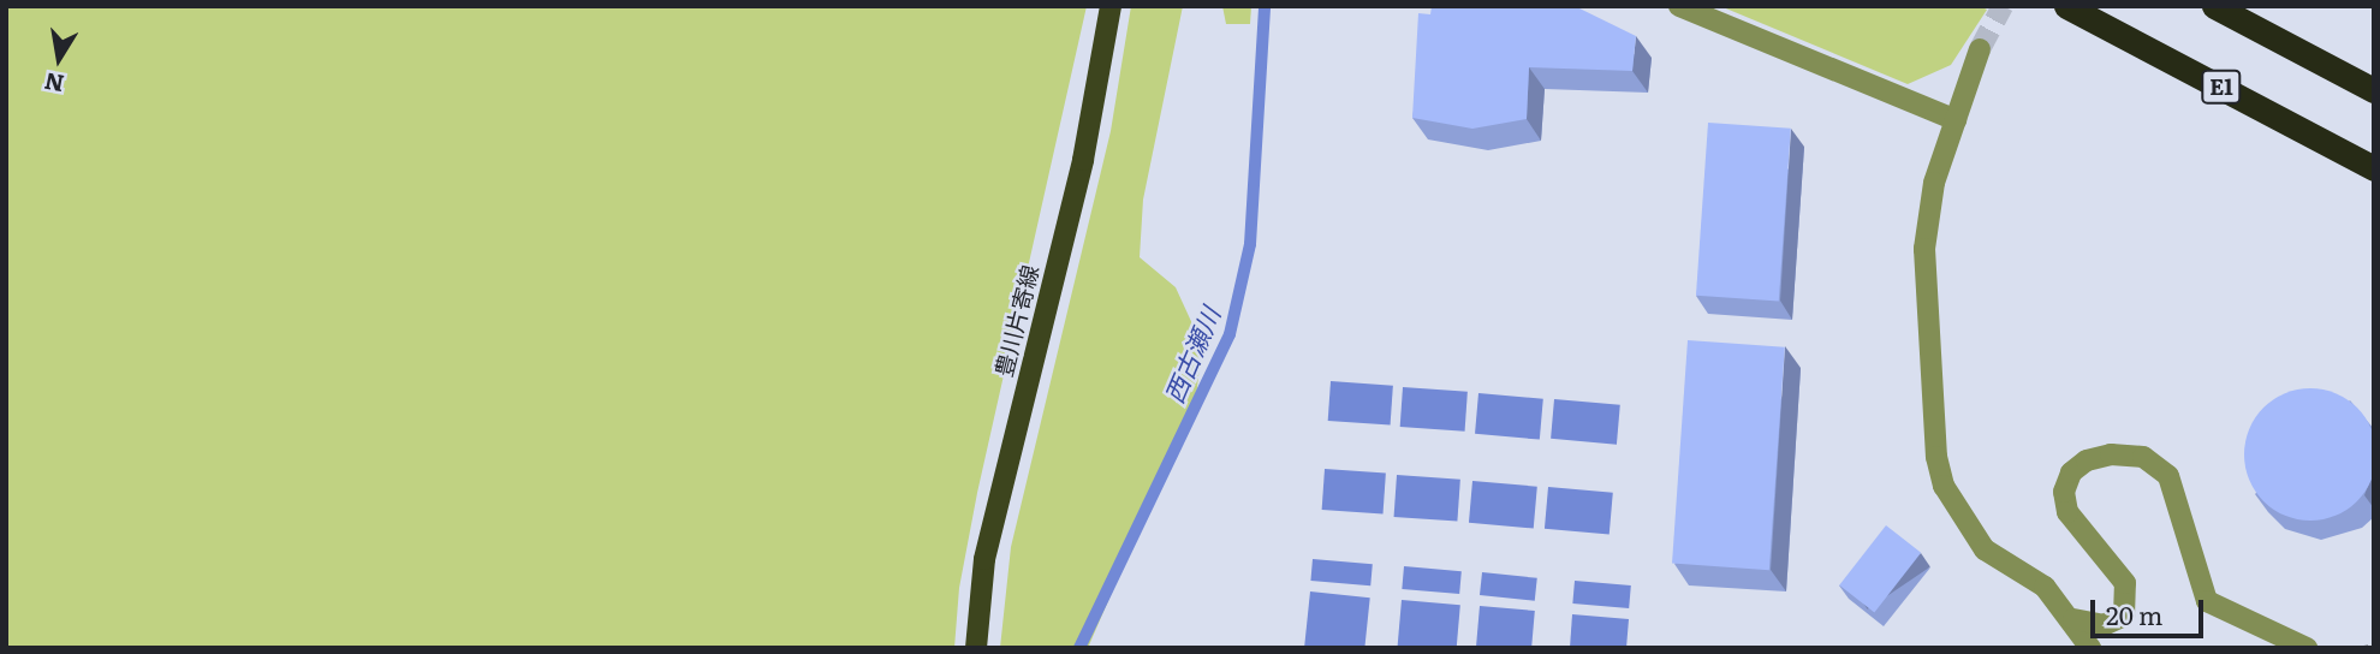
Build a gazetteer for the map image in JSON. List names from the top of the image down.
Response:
{
  "streets": {
    "highway": ["E1"],
    "main road": ["豊川片寄線"]
  },
  "water": ["西古瀬川"],
  "scale_bar": "20 m",
  "north": "bottom"
}
